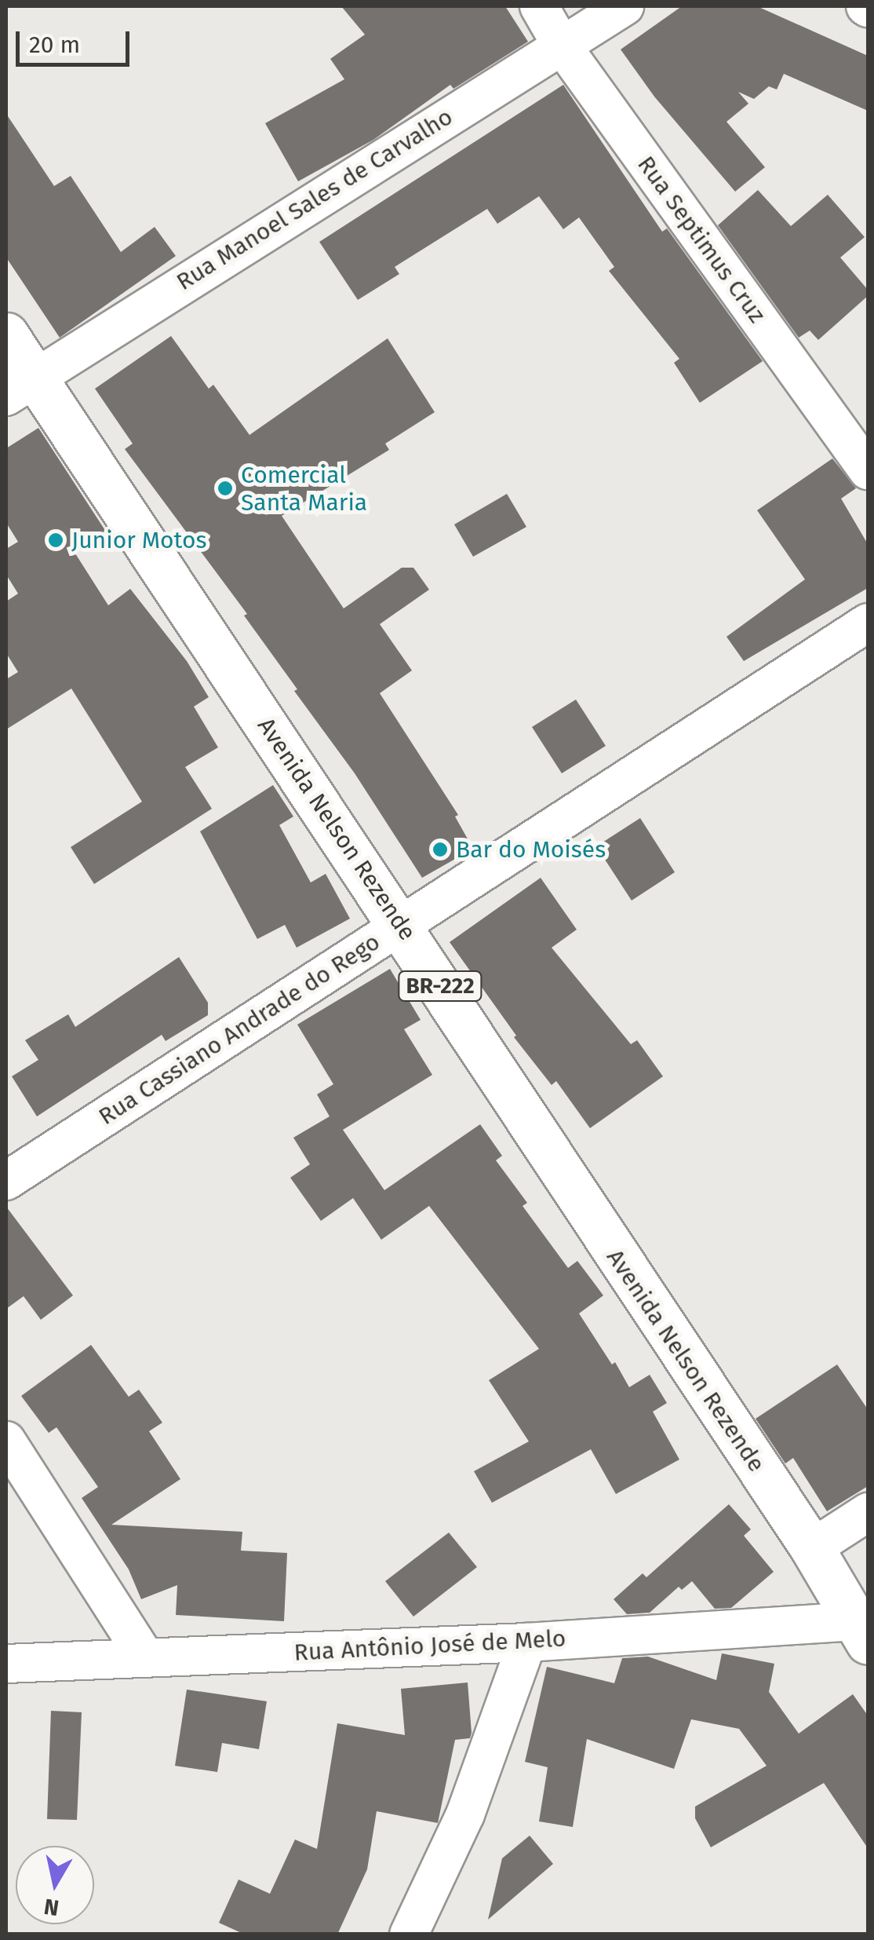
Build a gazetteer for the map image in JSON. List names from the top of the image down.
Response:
{
  "streets": {
    "main road": ["Avenida Nelson Rezende", "BR-222"],
    "street": [
      "Rua Manoel Sales de Carvalho",
      "Rua Septimus Cruz",
      "Rua Cassiano Andrade do Rego",
      "Rua Antônio José de Melo"
    ]
  },
  "crossings": [
    ["Rua Manoel Sales de Carvalho", "Rua Septimus Cruz"],
    ["Rua Manoel Sales de Carvalho", "Avenida Nelson Rezende"],
    ["Avenida Nelson Rezende", "Rua Cassiano Andrade do Rego"],
    ["Avenida Nelson Rezende", "Rua Antônio José de Melo"]
  ],
  "places": ["Comercial Santa Maria", "Junior Motos", "Bar do Moisés"],
  "scale_bar": "20 m",
  "north": "bottom"
}
